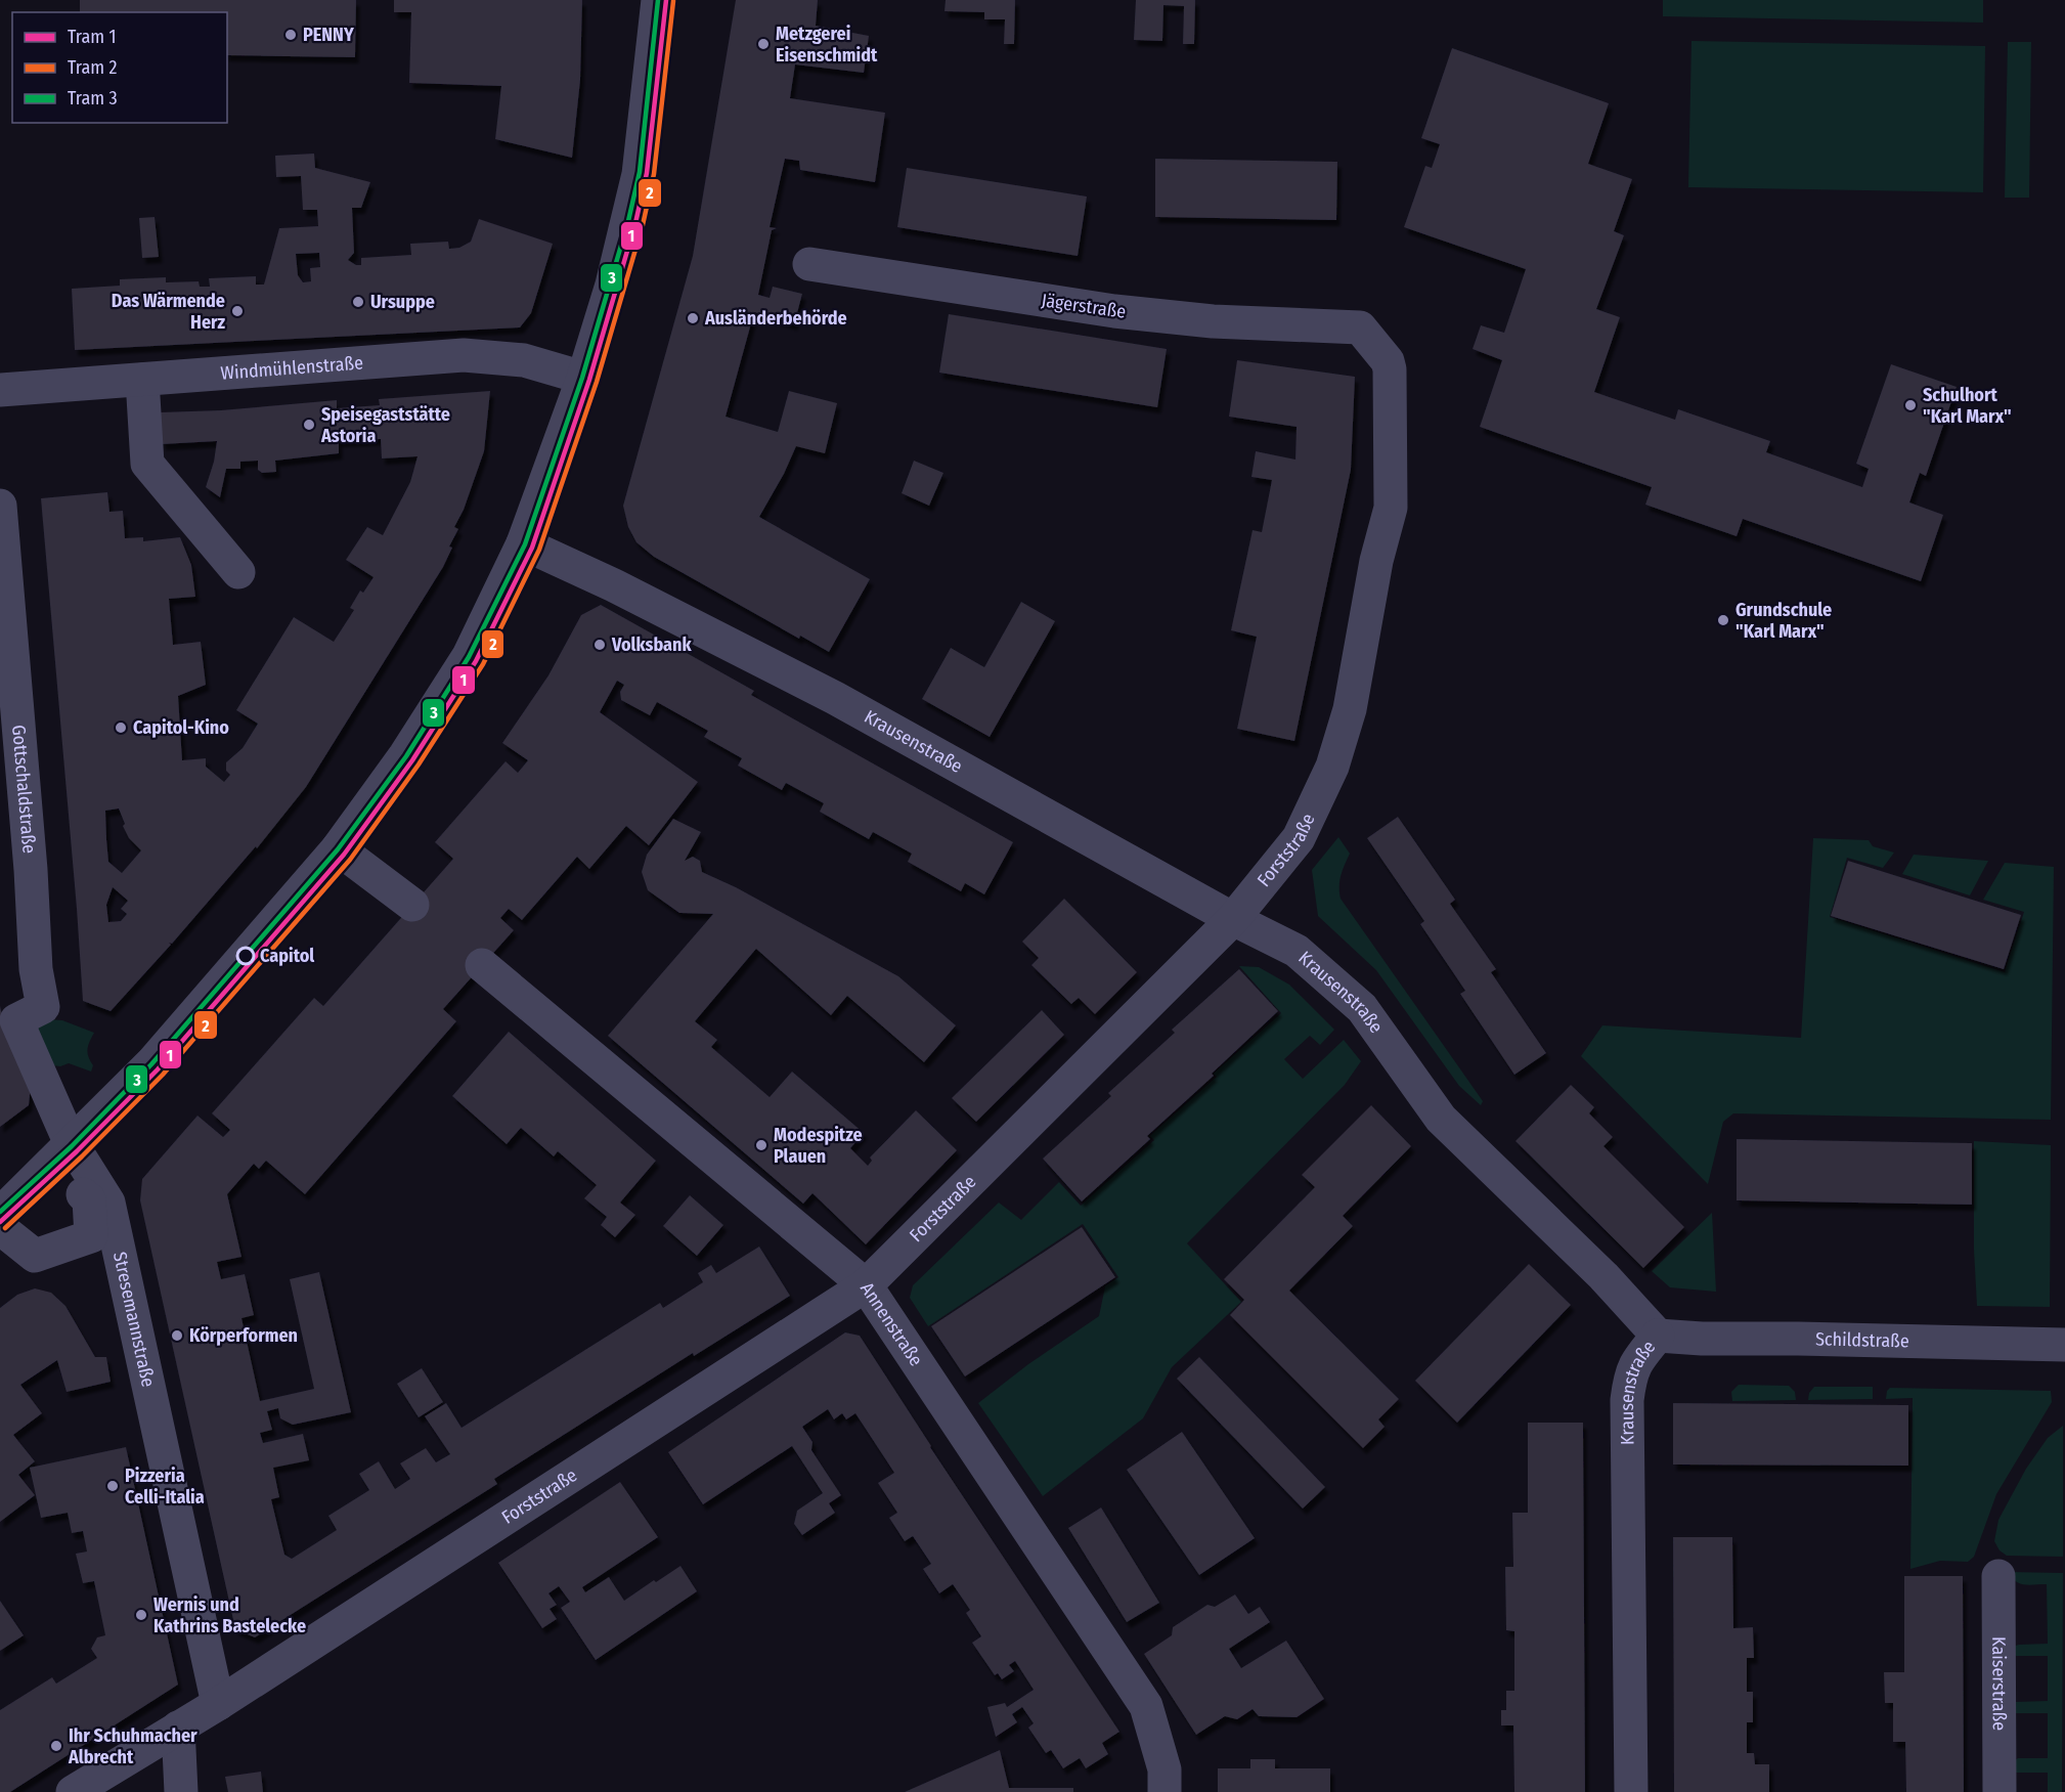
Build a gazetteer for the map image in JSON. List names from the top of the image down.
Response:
{
  "streets": {
    "street": [
      "Jägerstraße",
      "Windmühlenstraße",
      "Krausenstraße",
      "Gottschaldstraße",
      "Forststraße",
      "Stresemannstraße",
      "Annenstraße",
      "Schildstraße",
      "Kaiserstraße"
    ]
  },
  "crossings": [
    ["Jägerstraße", "Forststraße"],
    ["Krausenstraße", "Forststraße"],
    ["Krausenstraße", "Schildstraße"],
    ["Gottschaldstraße", "Stresemannstraße"],
    ["Forststraße", "Stresemannstraße"],
    ["Forststraße", "Annenstraße"]
  ],
  "places": [
    "PENNY",
    "Metzgerei Eisenschmidt",
    "Ursuppe",
    "Das Wärmende Herz",
    "Ausländerbehörde",
    "Schulhort \"Karl Marx\"",
    "Speisegaststätte Astoria",
    "Grundschule \"Karl Marx\"",
    "Volksbank",
    "Capitol-Kino",
    "Capitol",
    "Modespitze Plauen",
    "Körperformen",
    "Pizzeria Celli-Italia",
    "Wernis und Kathrins Bastelecke",
    "Ihr Schuhmacher Albrecht"
  ],
  "lines": ["tram line 1", "tram line 3", "tram line 2"],
  "legend": ["Tram 1", "Tram 2", "Tram 3"]
}
